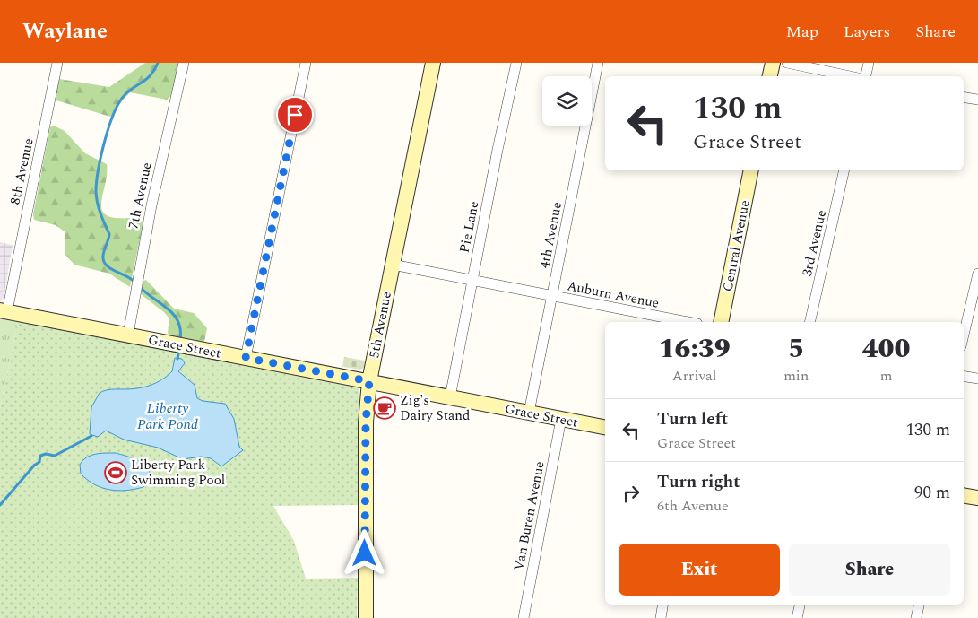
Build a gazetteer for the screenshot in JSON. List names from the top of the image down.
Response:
{
  "streets": {
    "street": [
      "8th Avenue",
      "7th Avenue",
      "Pie Lane",
      "4th Avenue",
      "3rd Avenue",
      "Central Avenue",
      "Auburn Avenue",
      "5th Avenue",
      "Grace Street",
      "Van Buren Avenue"
    ]
  },
  "crossings": [
    ["8th Avenue", "Grace Street"],
    ["7th Avenue", "Grace Street"],
    ["Pie Lane", "Auburn Avenue"],
    ["Pie Lane", "Grace Street"],
    ["4th Avenue", "Auburn Avenue"],
    ["4th Avenue", "Grace Street"],
    ["Auburn Avenue", "5th Avenue"],
    ["5th Avenue", "Grace Street"],
    ["Grace Street", "Van Buren Avenue"]
  ],
  "water": ["Liberty Park Pond"],
  "places": {
    "cafe": ["Zig's Dairy Stand"],
    "sports": ["Liberty Park Swimming Pool"]
  },
  "page": {
    "header": "Waylane",
    "nav": ["Map", "Layers", "Share"],
    "turn": ["130 m", "Grace Street"],
    "eta": [
      "16:39",
      "Arrival",
      "5",
      "min",
      "400",
      "m"
    ],
    "list": [
      {
        "name": "Turn left",
        "note": "Grace Street",
        "value": "130 m"
      },
      {
        "name": "Turn right",
        "note": "6th Avenue",
        "value": "90 m"
      }
    ],
    "buttons": ["Exit", "Share"]
  }
}
